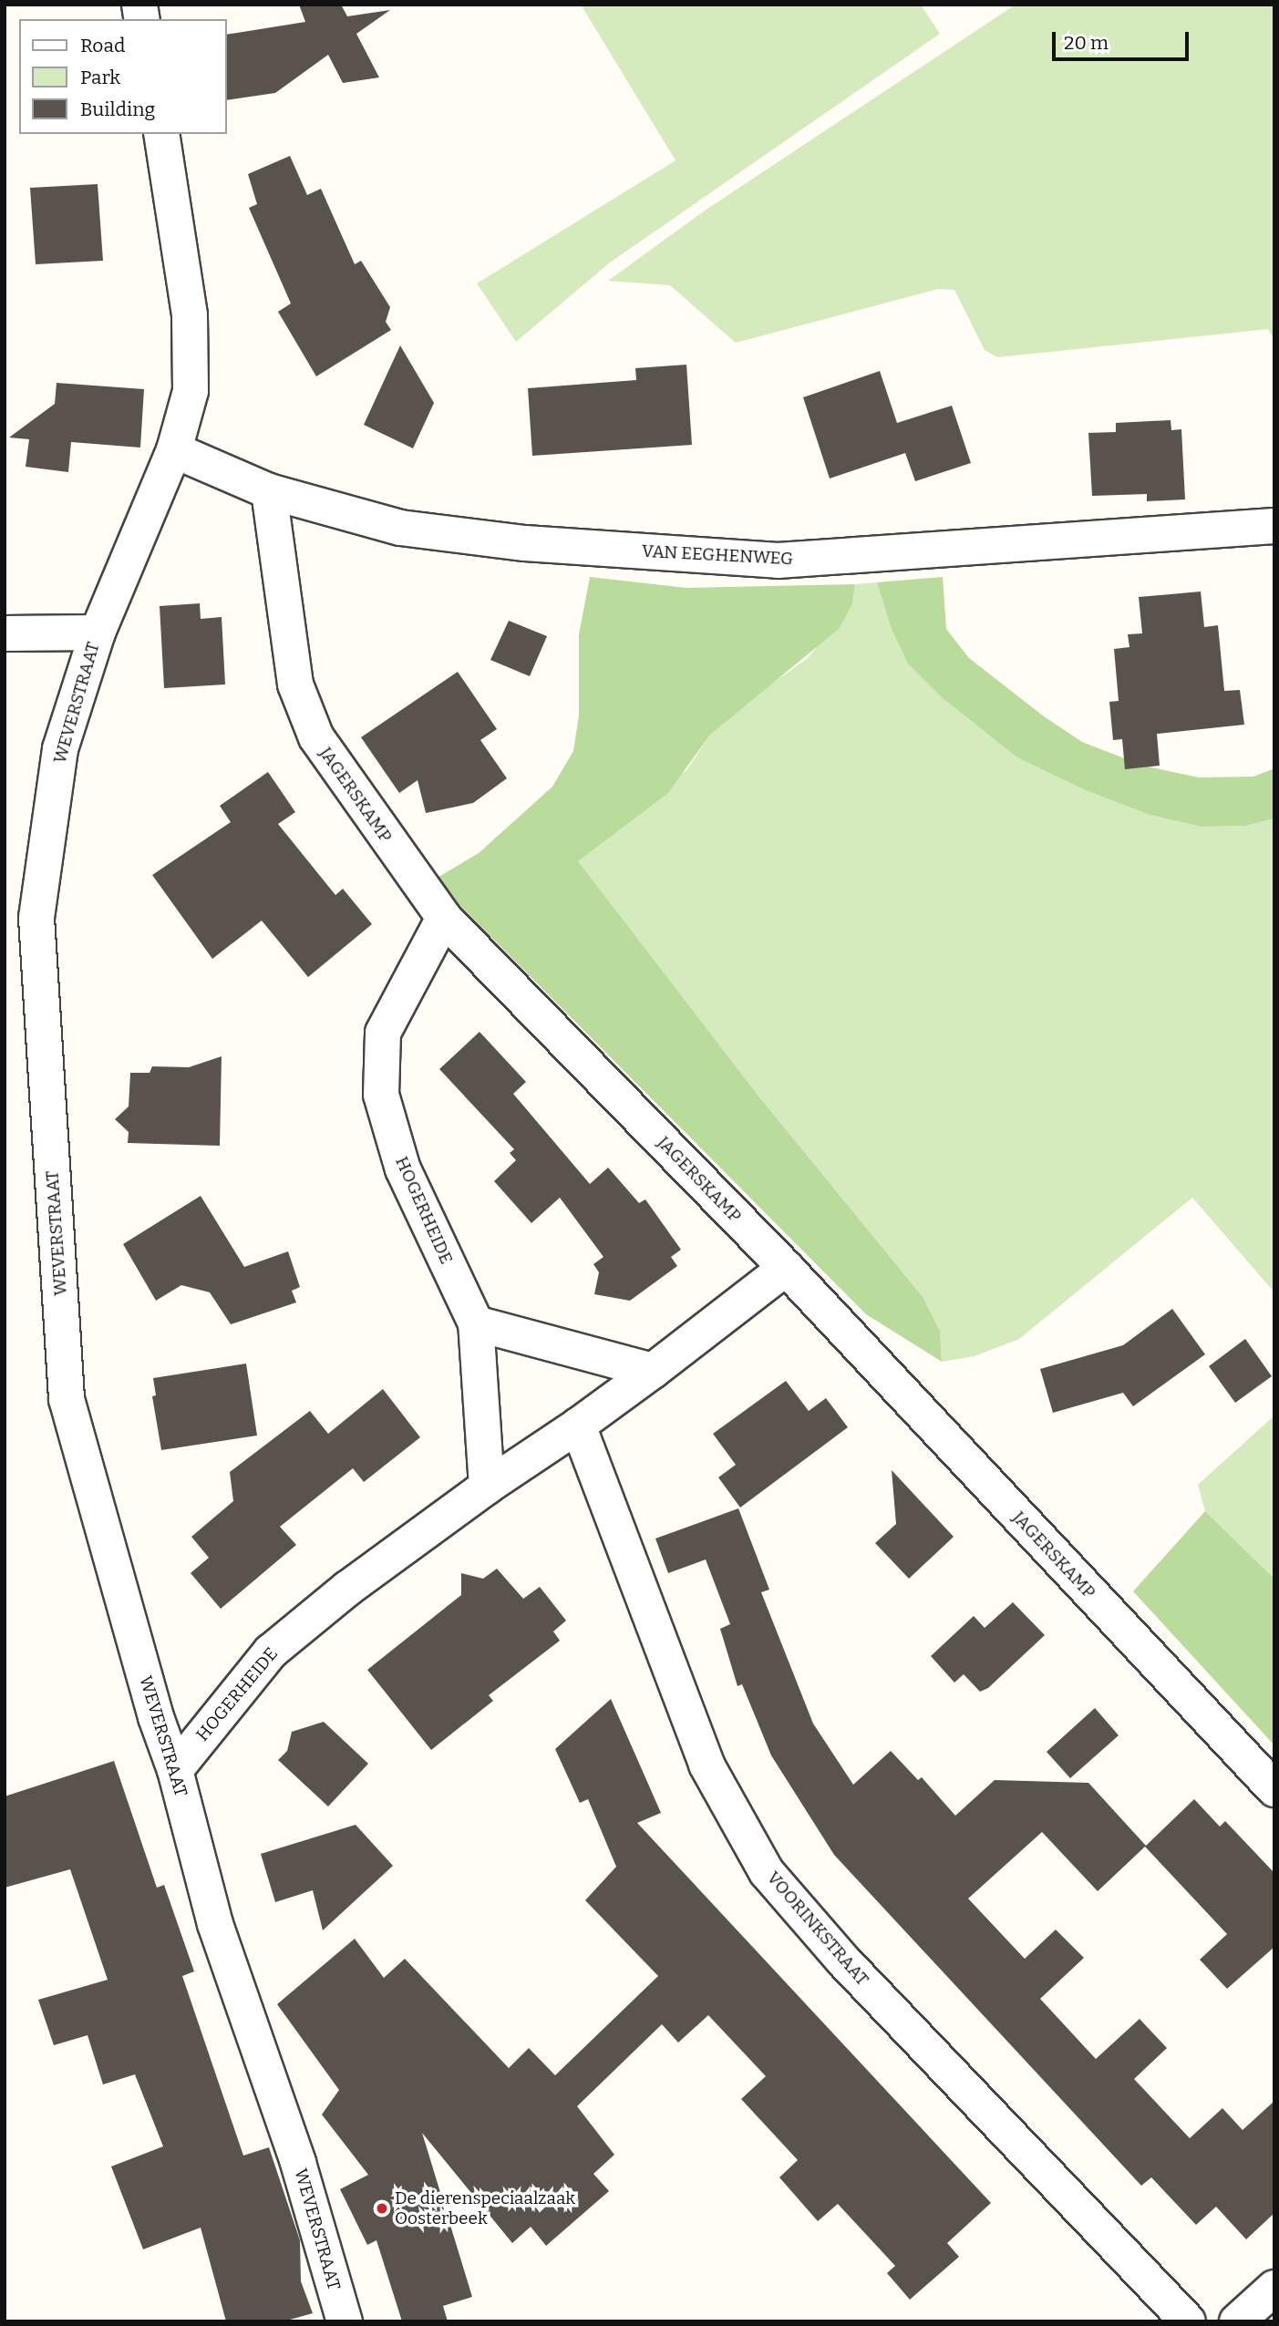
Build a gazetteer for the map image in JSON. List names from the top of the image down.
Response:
{
  "streets": {
    "street": [
      "VAN EEGHENWEG",
      "WEVERSTRAAT",
      "JAGERSKAMP",
      "HOGERHEIDE",
      "VOORINKSTRAAT"
    ]
  },
  "crossings": [
    ["VAN EEGHENWEG", "WEVERSTRAAT"],
    ["VAN EEGHENWEG", "JAGERSKAMP"],
    ["WEVERSTRAAT", "HOGERHEIDE"],
    ["JAGERSKAMP", "HOGERHEIDE"],
    ["HOGERHEIDE", "VOORINKSTRAAT"]
  ],
  "places": ["De dierenspeciaalzaak Oosterbeek"],
  "legend": ["Road", "Park", "Building"],
  "scale_bar": "20 m"
}
